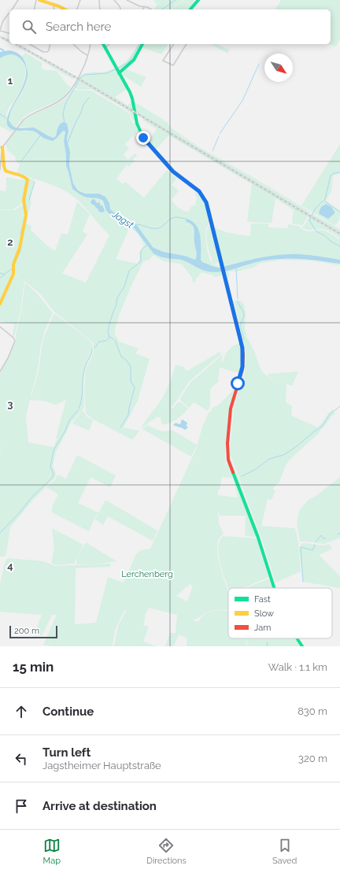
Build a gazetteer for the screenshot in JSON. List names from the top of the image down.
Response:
{
  "water": ["Jagst"],
  "parks": ["Lerchenberg"],
  "legend": ["Fast", "Slow", "Jam"],
  "scale_bar": "200 m",
  "north": "bottom right",
  "page": {
    "search": "Search here",
    "scale": "200 m",
    "heading": ["15 min", "Walk · 1.1 km"],
    "list": [
      ["Continue", "830 m"],
      ["Turn left", "Jagstheimer Hauptstraße", "320 m"],
      "Arrive at destination"
    ],
    "nav": ["Map", "Directions", "Saved"]
  },
  "grid": {
    "rows": [
      "1",
      "2",
      "3",
      "4"
    ]
  }
}
